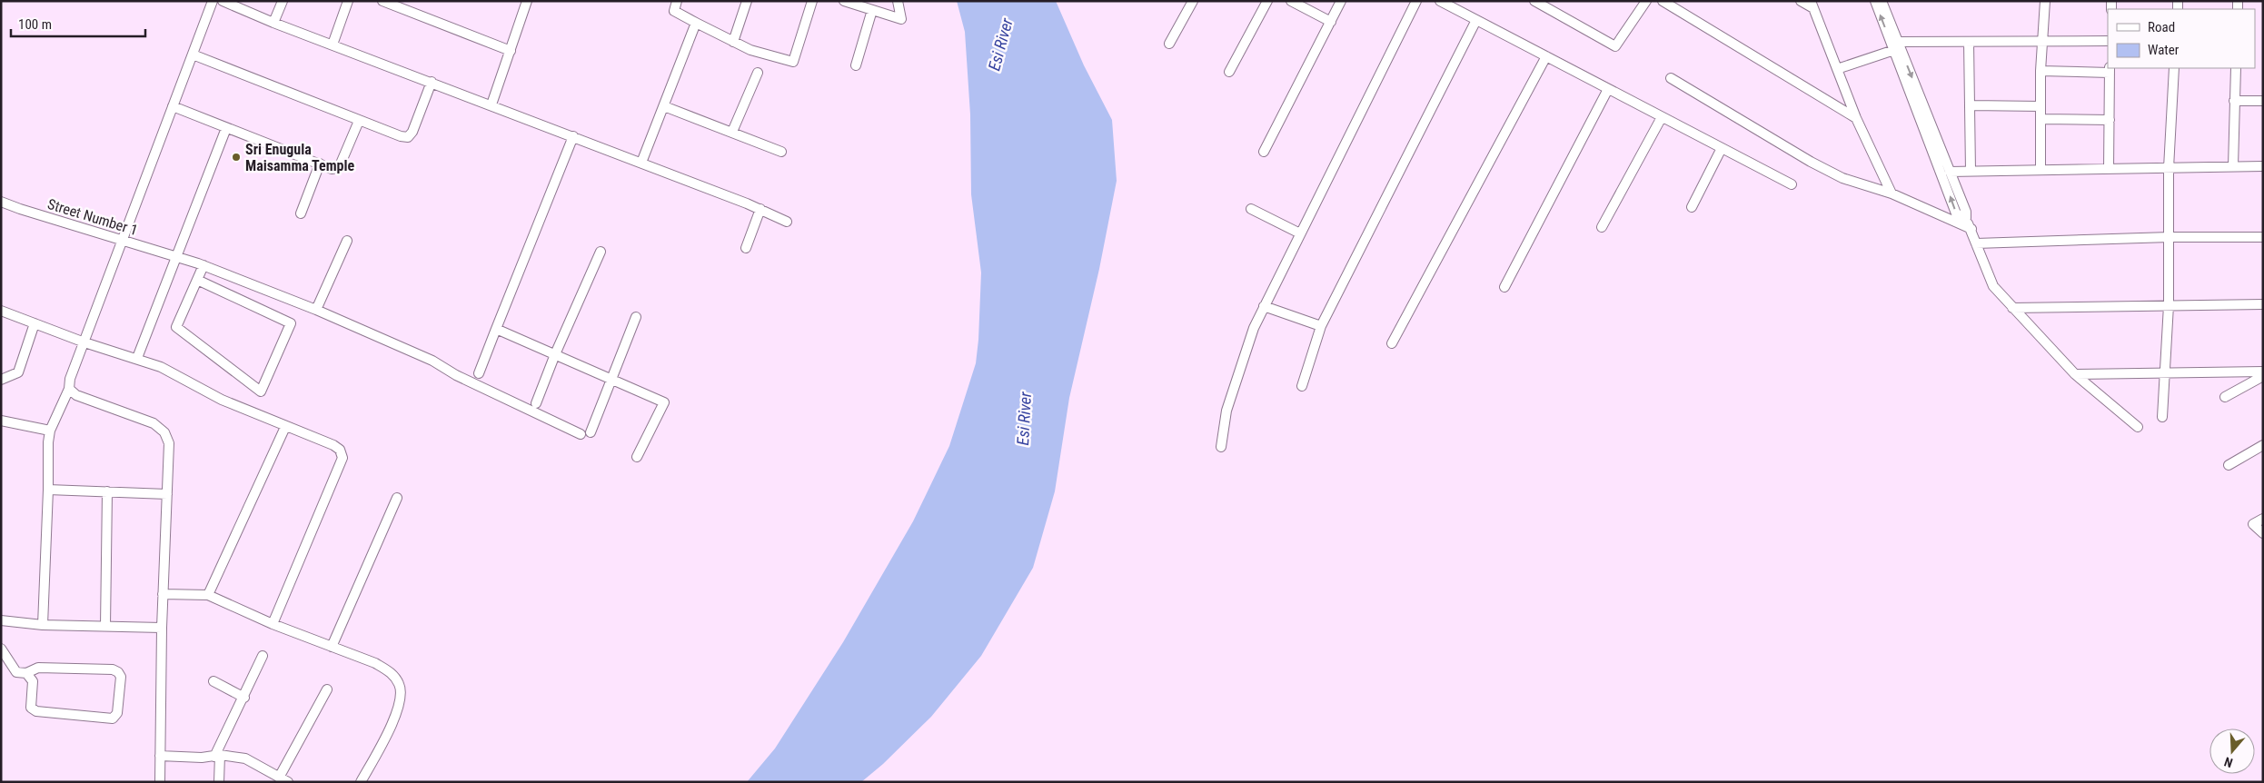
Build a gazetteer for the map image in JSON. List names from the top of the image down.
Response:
{
  "streets": {
    "street": ["Street Number 1"]
  },
  "water": ["Esi River"],
  "places": ["Sri Enugula Maisamma Temple"],
  "legend": ["Road", "Water"],
  "scale_bar": "100 m",
  "north": "bottom"
}
